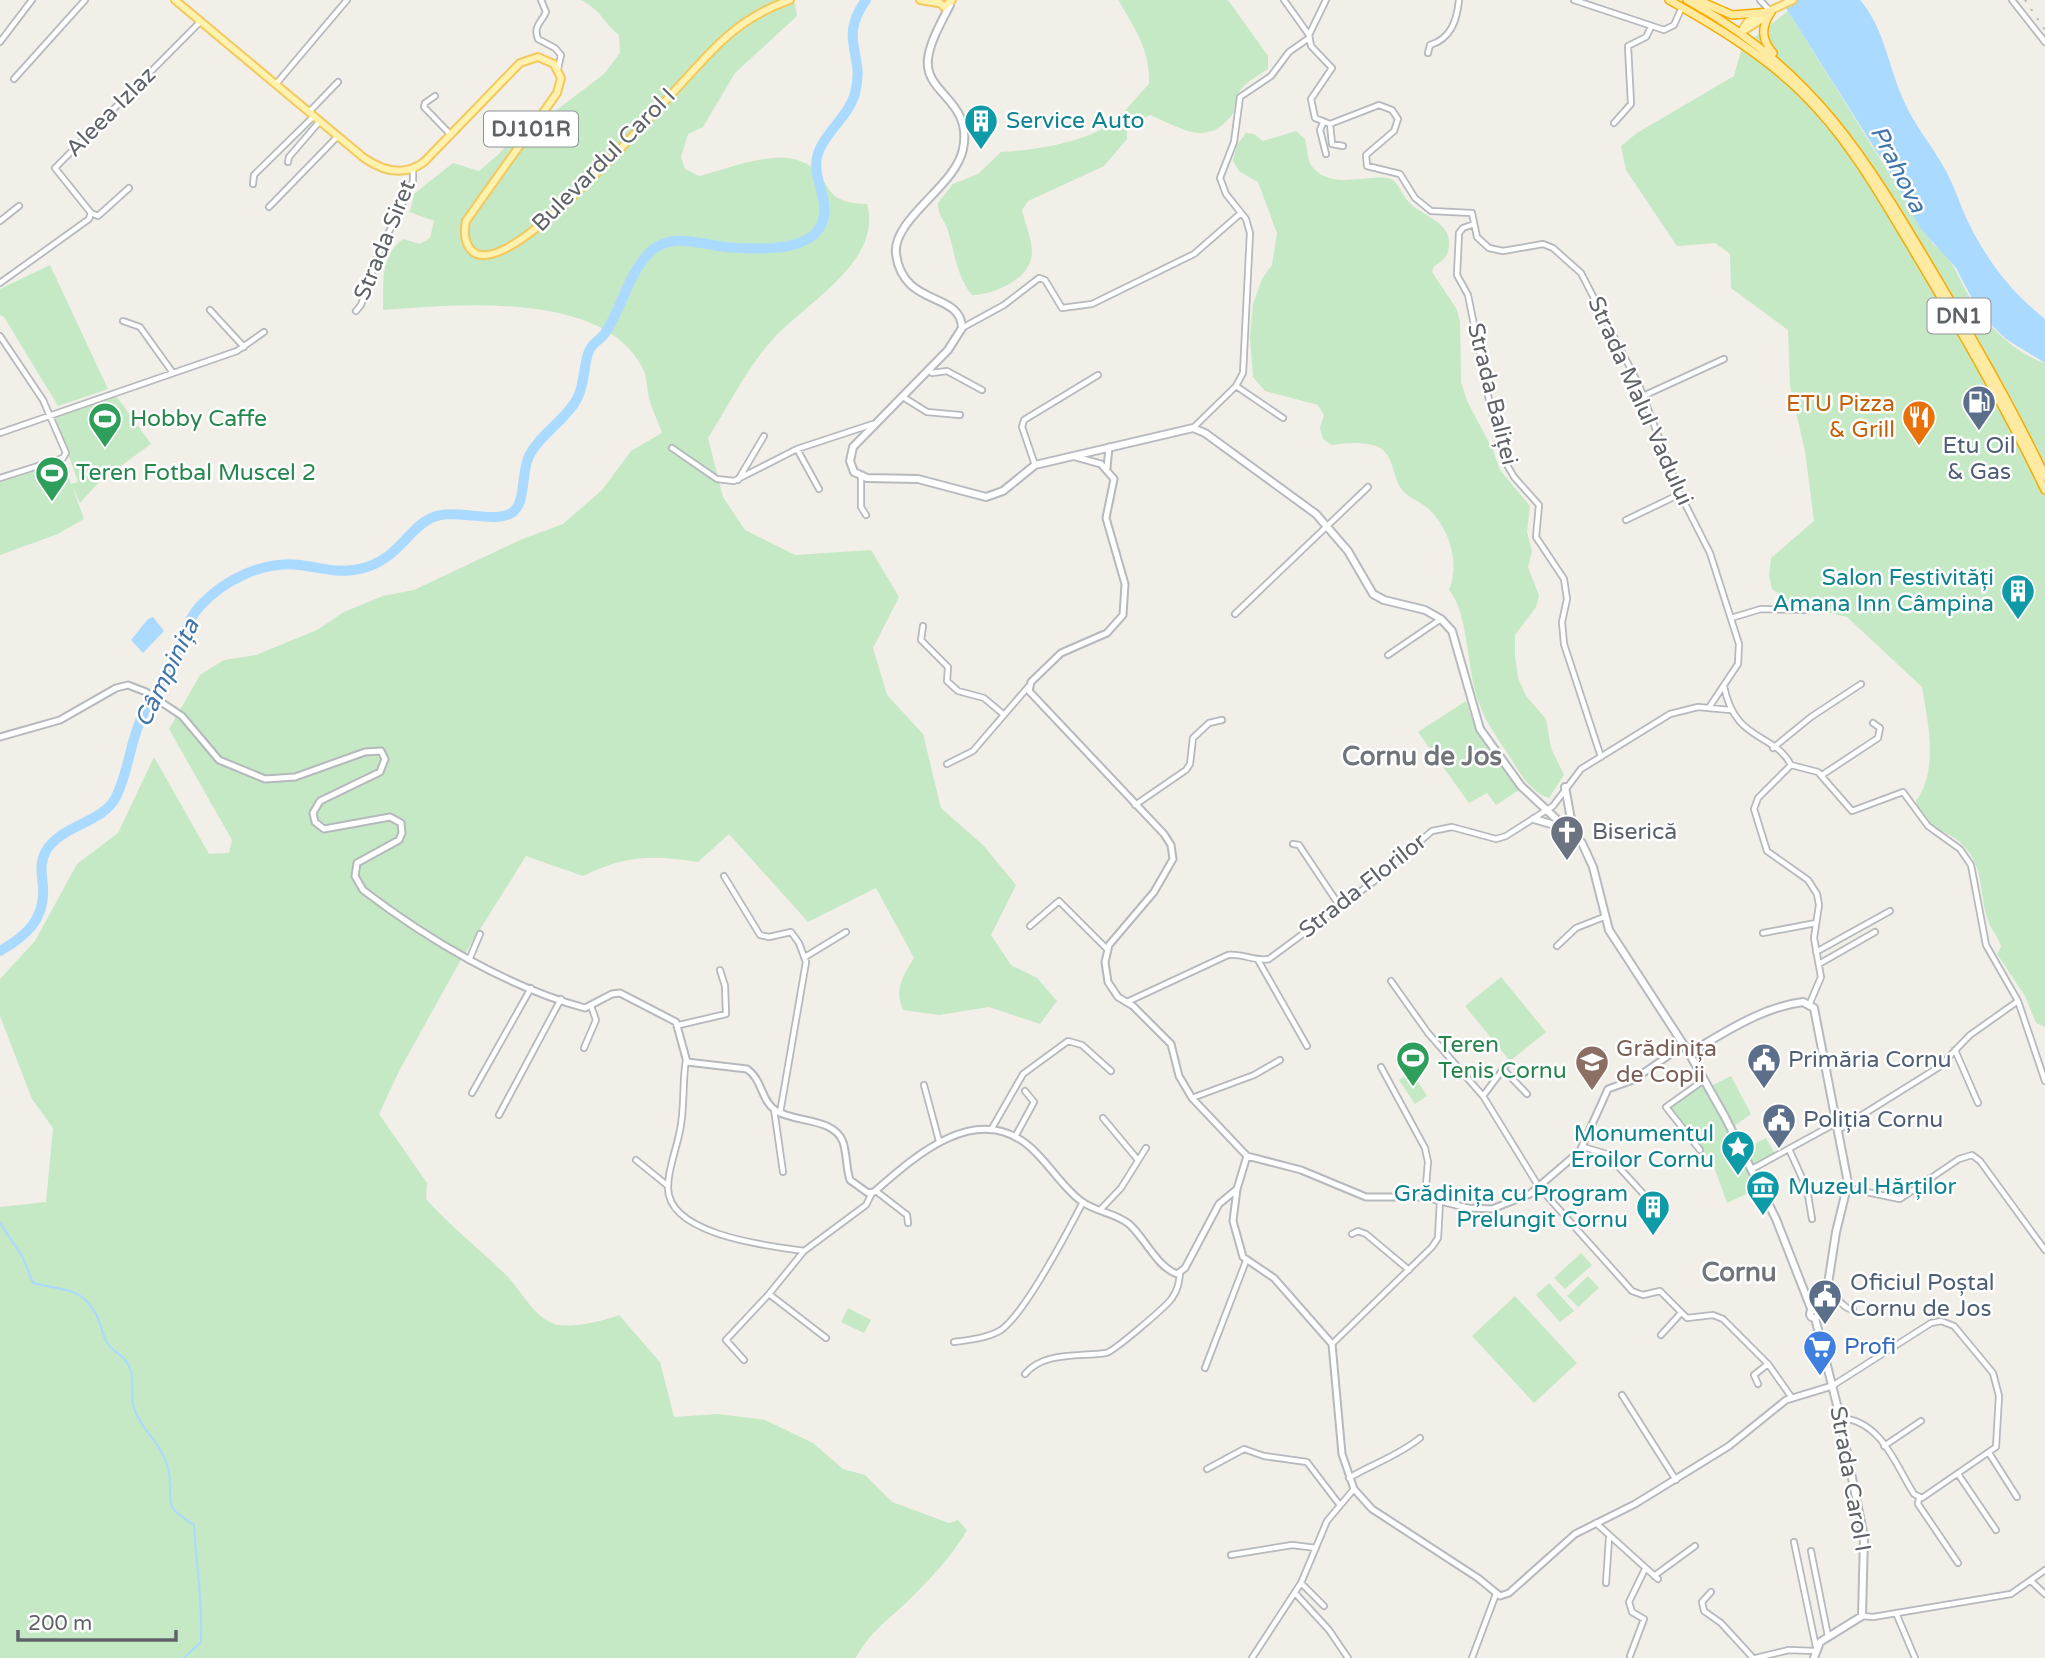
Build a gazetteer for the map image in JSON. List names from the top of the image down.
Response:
{
  "streets": {
    "highway": ["DN1"],
    "main road": ["DJ101R", "Bulevardul Carol I", "Strada Carol I"],
    "street": [
      "Aleea Izlaz",
      "Strada Siret",
      "Strada Baliței",
      "Strada Malul Vadului",
      "Strada Florilor"
    ]
  },
  "crossings": [
    ["DJ101R", "Bulevardul Carol I"],
    ["DJ101R", "Strada Siret"],
    ["Strada Baliței", "Strada Malul Vadului"]
  ],
  "districts": ["Cornu de Jos", "Cornu"],
  "water": ["Prahova", "Câmpinița"],
  "places": {
    "building": ["Service Auto", "Salon Festivități Amana Inn Câmpina", "Grădinița cu Program Prelungit Cornu"],
    "fuel station": ["Etu Oil & Gas"],
    "restaurant": ["ETU Pizza & Grill"],
    "sports": ["Hobby Caffe", "Teren Fotbal Muscel 2", "Teren Tenis Cornu"],
    "church": ["Biserică"],
    "public building": ["Primăria Cornu", "Poliția Cornu", "Oficiul Poștal Cornu de Jos"],
    "school or university": ["Grădinița de Copii"],
    "place": ["Monumentul Eroilor Cornu"],
    "museum": ["Muzeul Hărților"],
    "supermarket": ["Profi"]
  },
  "scale_bar": "200 m"
}
